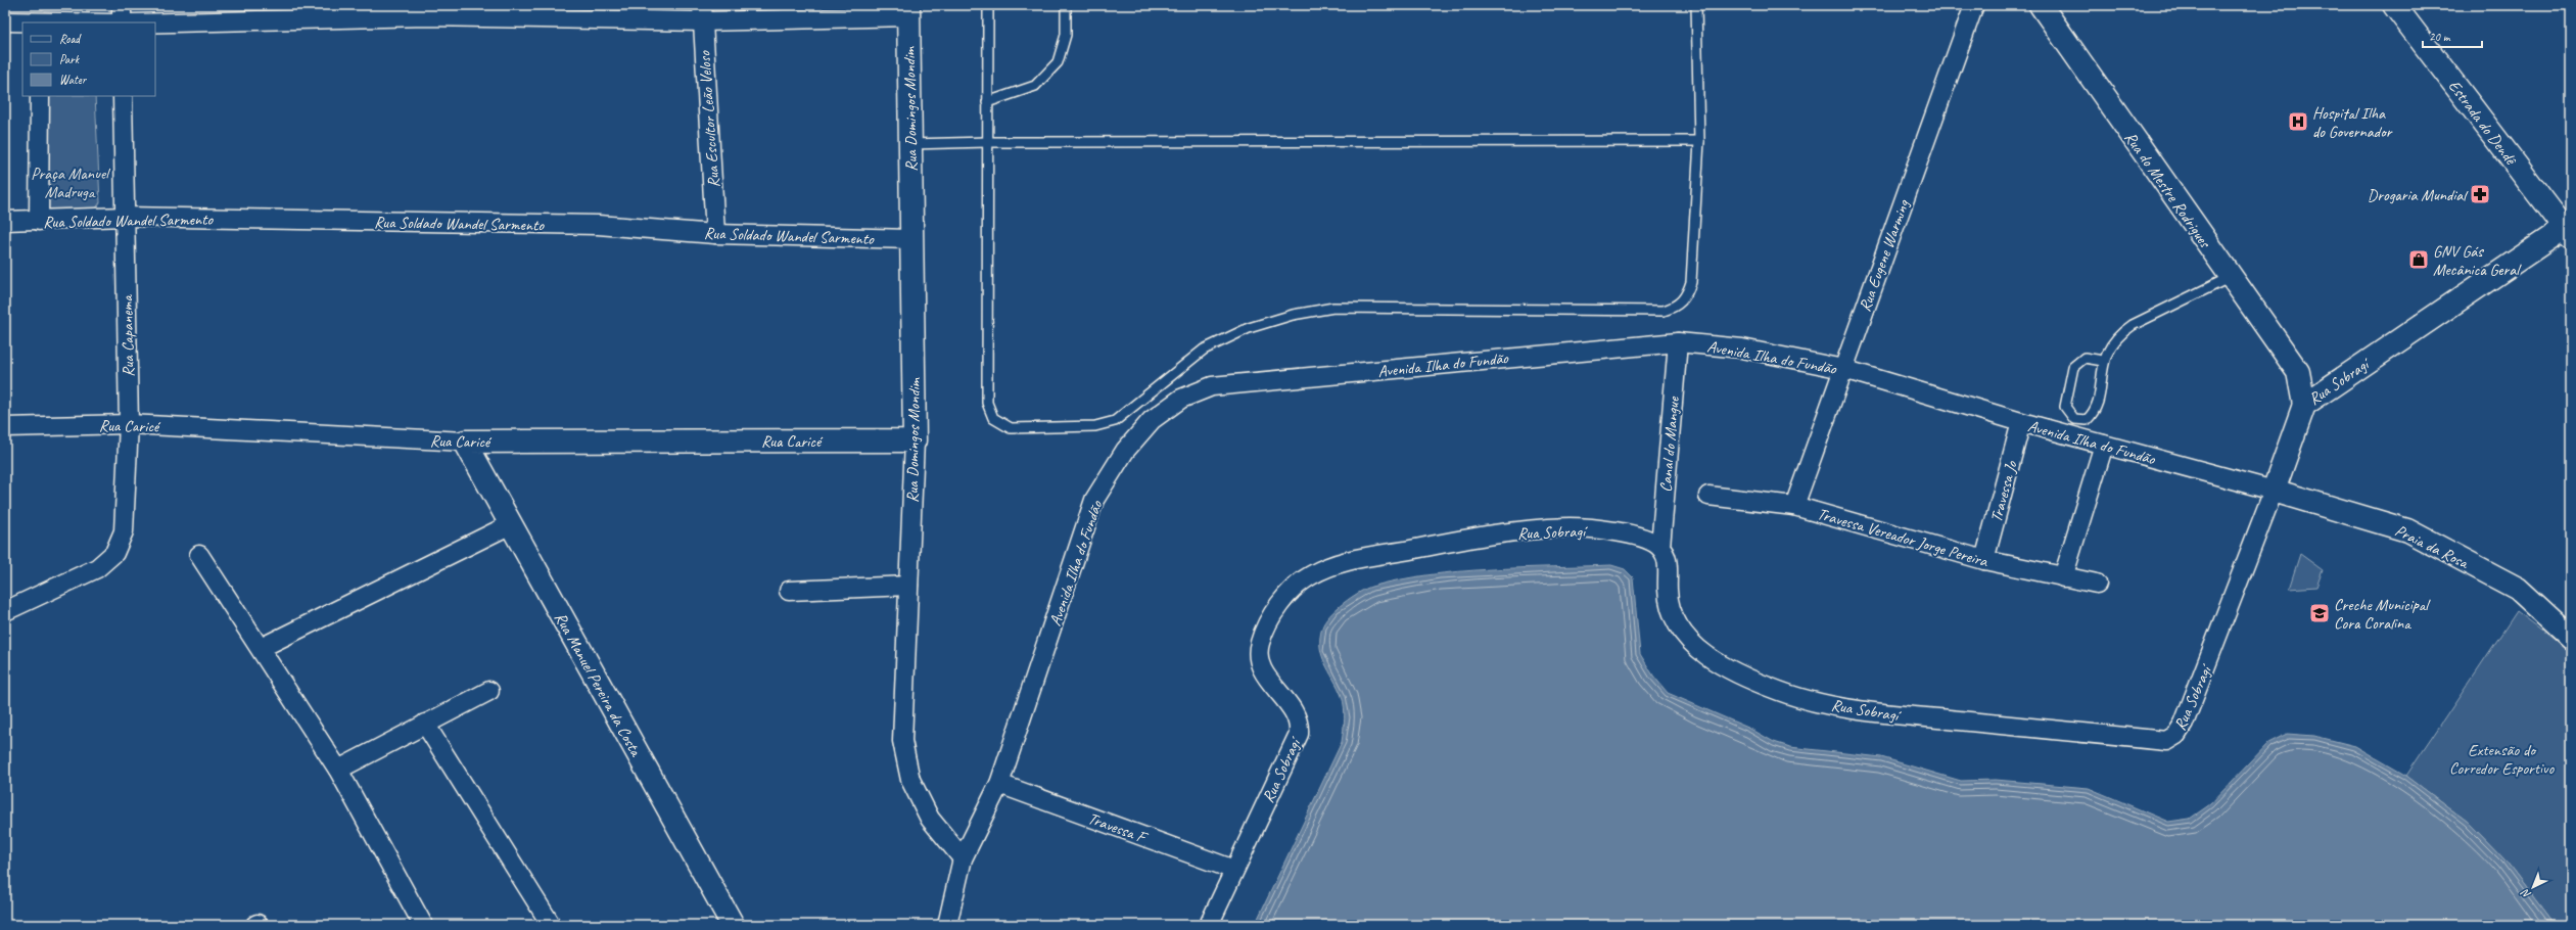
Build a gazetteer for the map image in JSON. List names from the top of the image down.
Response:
{
  "streets": {
    "street": [
      "Rua Domingos Mondim",
      "Rua Escultor Leão Veloso",
      "Estrada do Dendê",
      "Rua do Mestre Rodrigues",
      "Rua Soldado Wandel Sarmento",
      "Rua Eugene Warming",
      "Rua Capanema",
      "Avenida Ilha do Fundão",
      "Rua Sobragí",
      "Rua Caricé",
      "Canal do Mangue",
      "Travessa Jo",
      "Travessa Vereador Jorge Pereira",
      "Praia da Rosa",
      "Rua Manuel Pereira da Costa",
      "Travessa F"
    ]
  },
  "crossings": [
    ["Rua Domingos Mondim", "Rua Soldado Wandel Sarmento"],
    ["Rua Domingos Mondim", "Avenida Ilha do Fundão"],
    ["Rua Domingos Mondim", "Rua Caricé"],
    ["Rua Escultor Leão Veloso", "Rua Soldado Wandel Sarmento"],
    ["Estrada do Dendê", "Rua Sobragí"],
    ["Rua do Mestre Rodrigues", "Rua Sobragí"],
    ["Rua Soldado Wandel Sarmento", "Rua Capanema"],
    ["Rua Eugene Warming", "Avenida Ilha do Fundão"],
    ["Rua Eugene Warming", "Travessa Vereador Jorge Pereira"],
    ["Rua Capanema", "Rua Caricé"],
    ["Avenida Ilha do Fundão", "Rua Sobragí"],
    ["Avenida Ilha do Fundão", "Canal do Mangue"],
    ["Avenida Ilha do Fundão", "Travessa Jo"],
    ["Avenida Ilha do Fundão", "Praia da Rosa"],
    ["Avenida Ilha do Fundão", "Travessa F"],
    ["Rua Sobragí", "Canal do Mangue"],
    ["Rua Sobragí", "Praia da Rosa"],
    ["Rua Sobragí", "Travessa F"],
    ["Rua Caricé", "Rua Manuel Pereira da Costa"],
    ["Travessa Jo", "Travessa Vereador Jorge Pereira"]
  ],
  "parks": ["Praça Manuel Madruga", "Extensão do Corredor Esportivo"],
  "places": {
    "hospital": ["Hospital Ilha do Governador"],
    "pharmacy": ["Drogaria Mundial"],
    "shop": ["GNV Gás Mecânica Geral"],
    "school or university": ["Creche Municipal Cora Coralina"]
  },
  "legend": ["Road", "Park", "Water"],
  "scale_bar": "20 m",
  "north": "bottom left"
}
